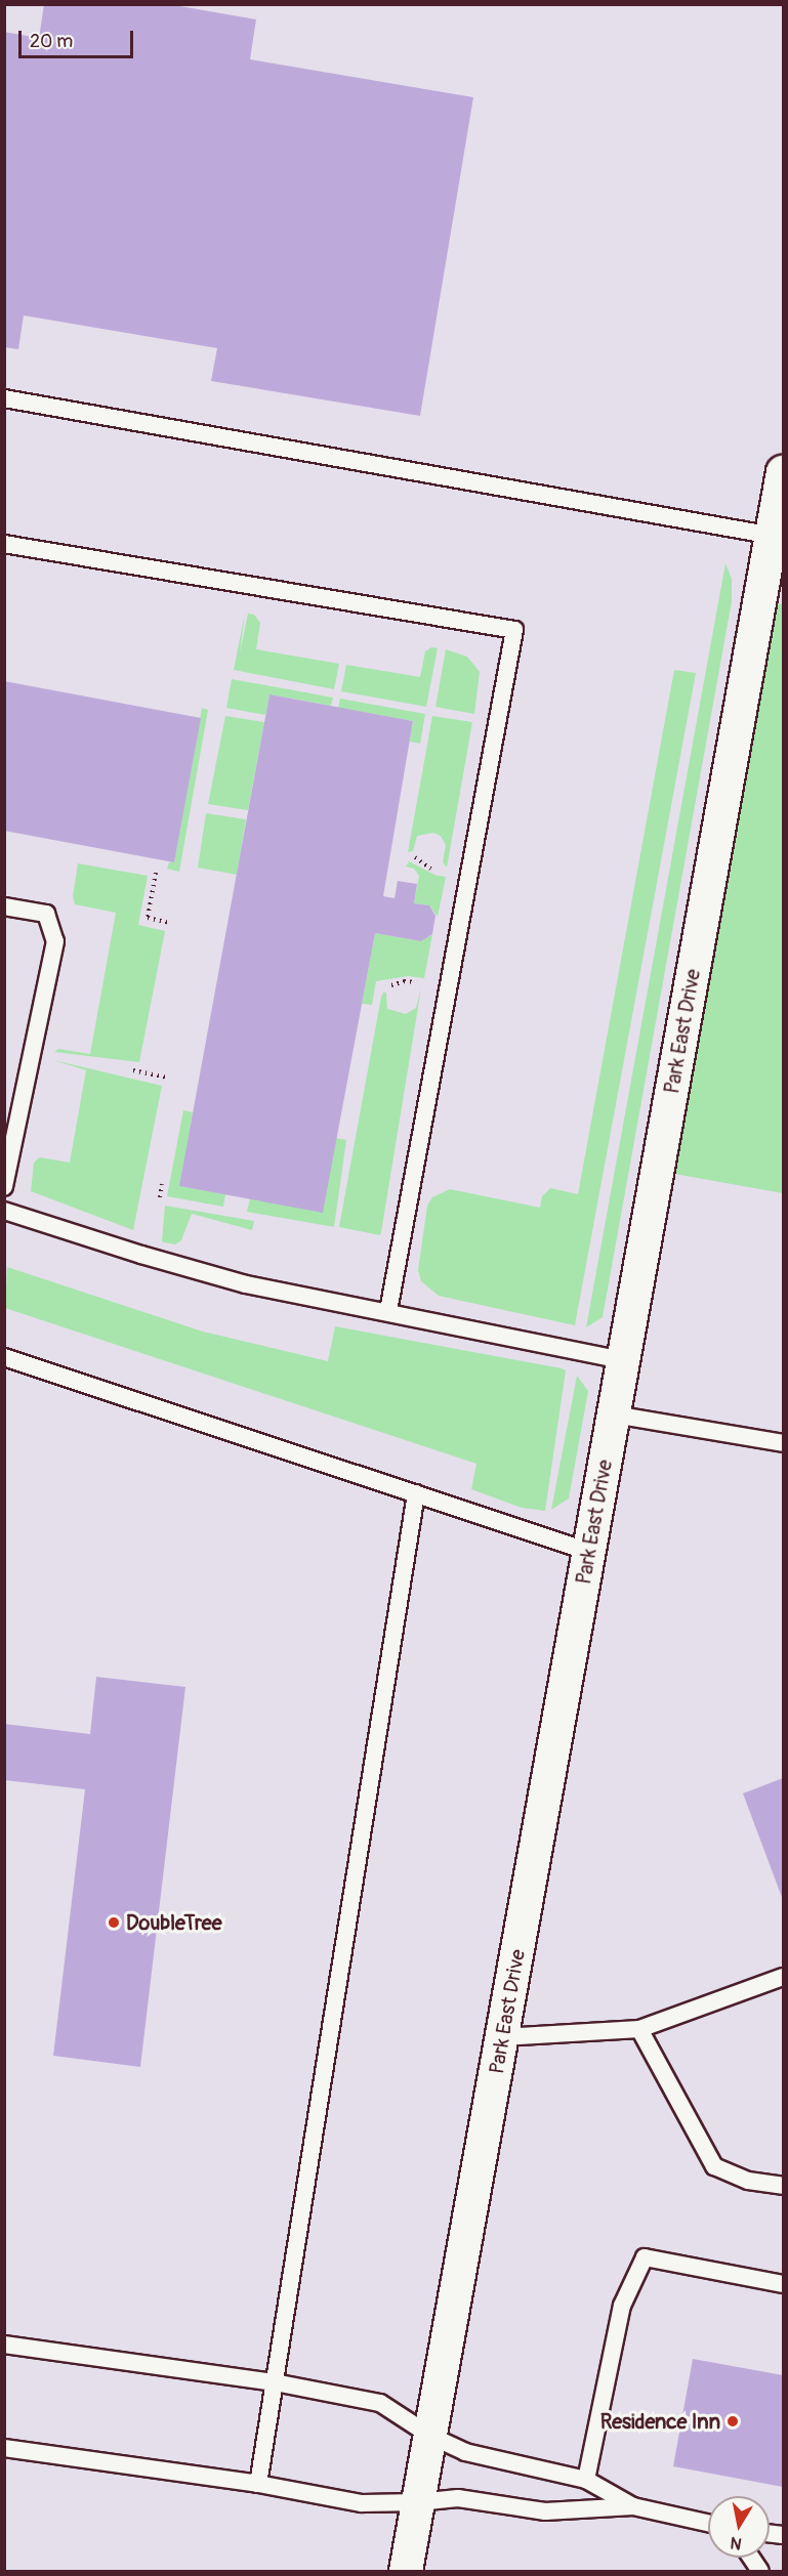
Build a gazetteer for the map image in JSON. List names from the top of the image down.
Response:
{
  "streets": {
    "street": ["Park East Drive"]
  },
  "places": ["DoubleTree", "Residence Inn"],
  "scale_bar": "20 m",
  "north": "bottom"
}
